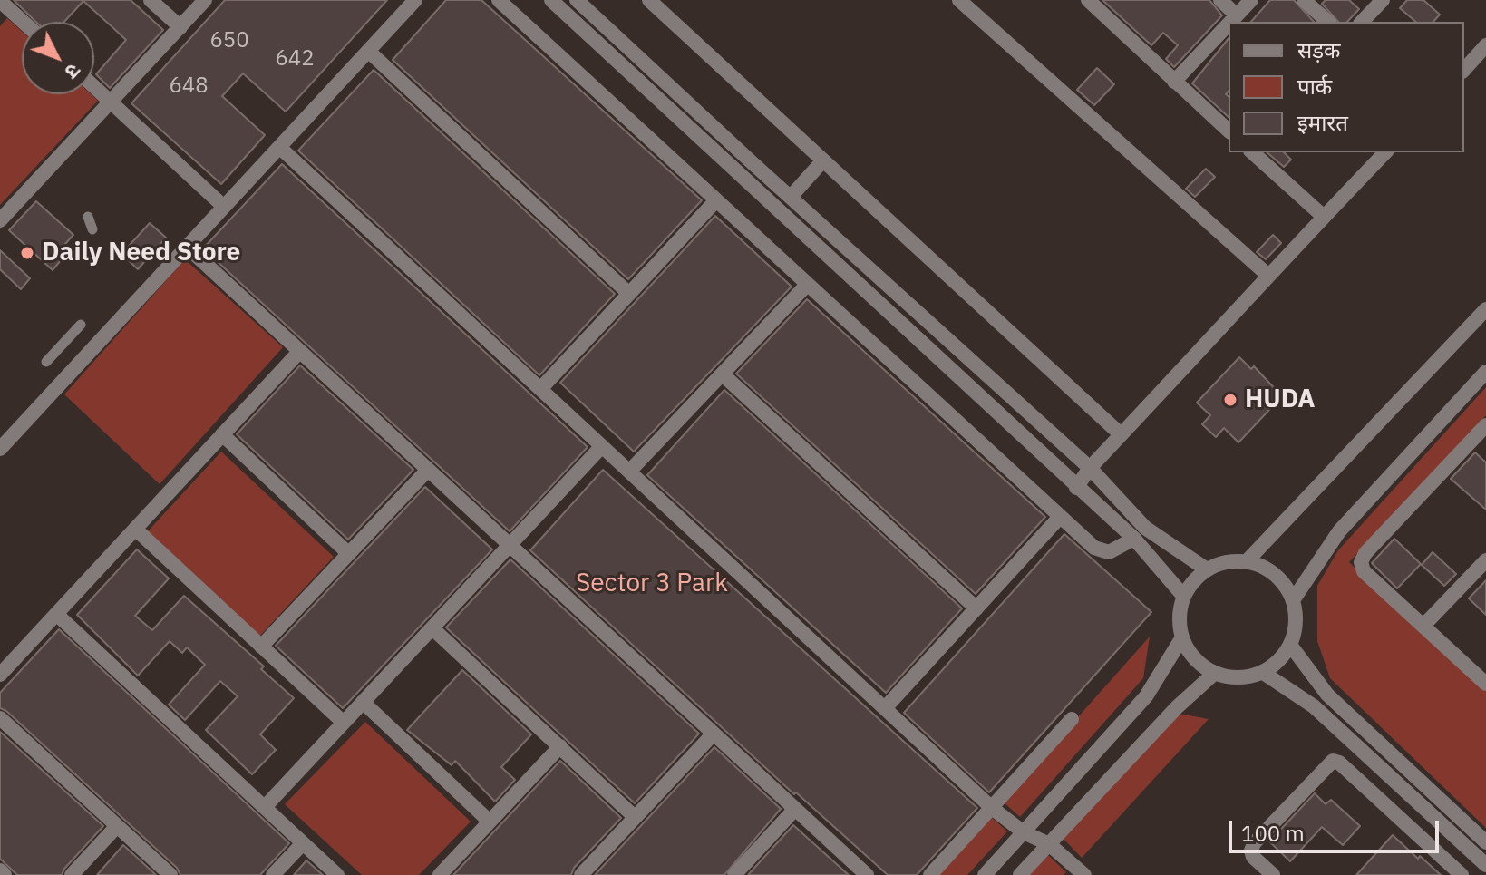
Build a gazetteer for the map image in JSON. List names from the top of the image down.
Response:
{
  "parks": ["Sector 3 Park"],
  "places": ["Daily Need Store", "HUDA"],
  "house_numbers": ["650", "642", "648"],
  "legend": ["सड़क", "पार्क", "इमारत"],
  "scale_bar": "100 m",
  "north": "bottom right"
}
